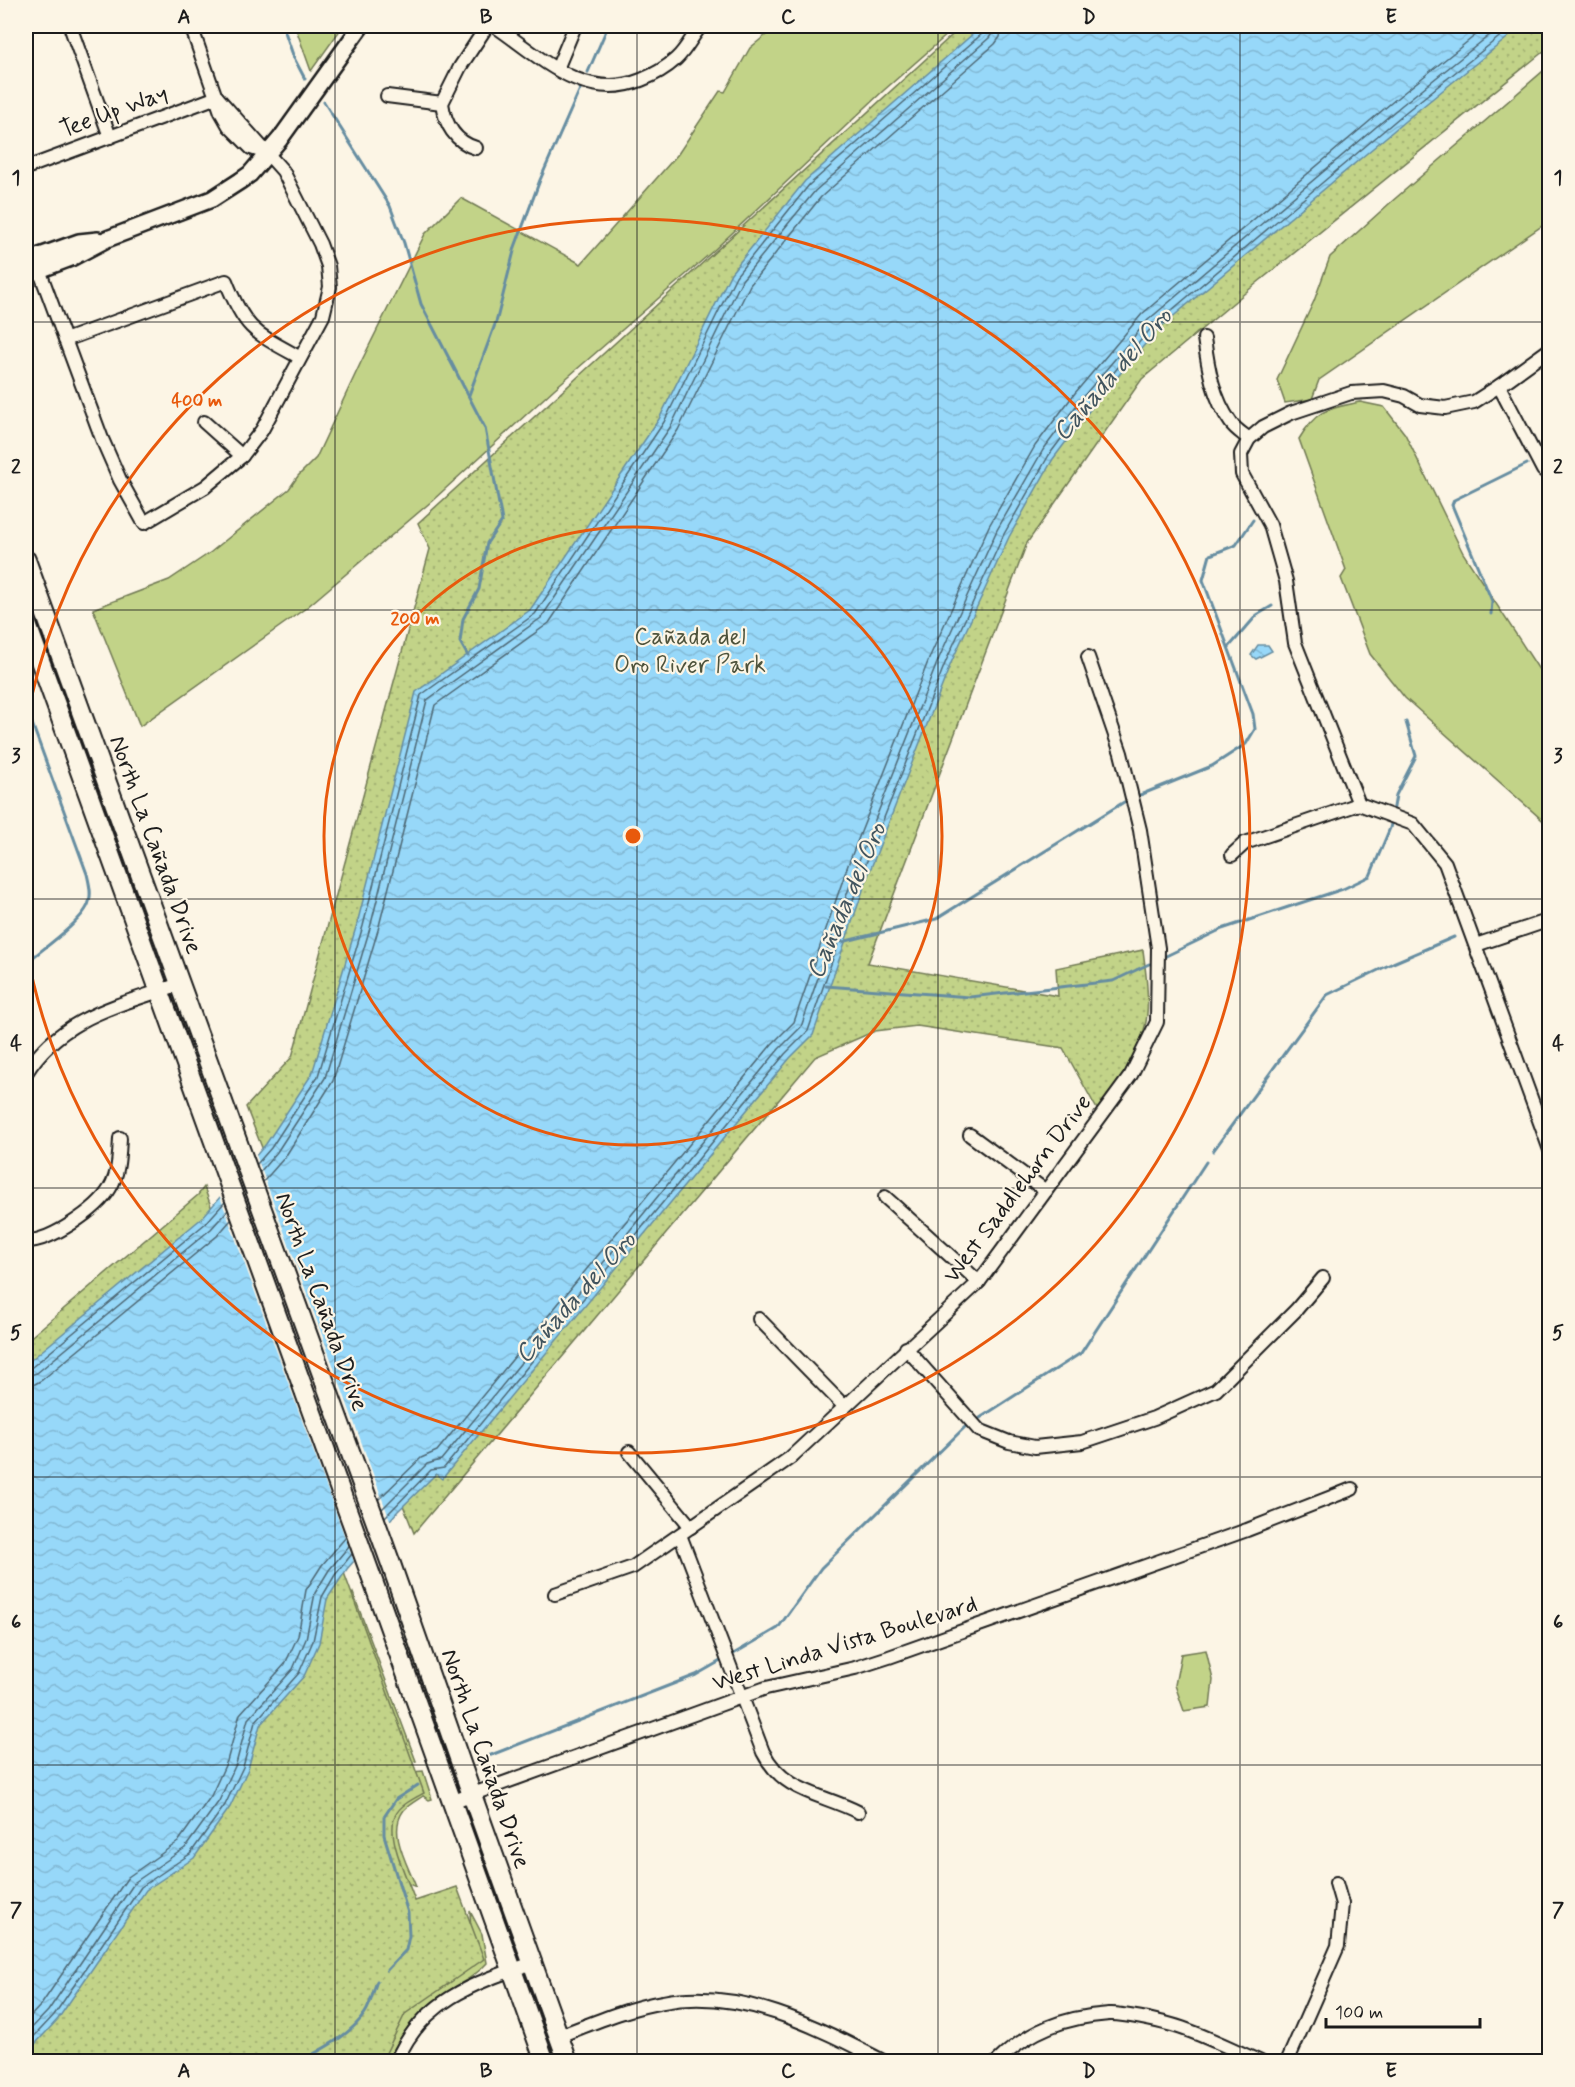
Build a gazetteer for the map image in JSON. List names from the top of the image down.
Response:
{
  "streets": {
    "main road": ["North La Cañada Drive"],
    "street": ["Tee Up Way", "West Saddlehorn Drive", "West Linda Vista Boulevard"]
  },
  "crossings": [
    ["North La Cañada Drive", "West Linda Vista Boulevard"]
  ],
  "water": ["Cañada del Oro"],
  "parks": ["Cañada del Oro River Park"],
  "scale_bar": "100 m",
  "grid": {
    "columns": [
      "A",
      "B",
      "C",
      "D",
      "E"
    ],
    "rows": [
      "1",
      "2",
      "3",
      "4",
      "5",
      "6",
      "7"
    ]
  },
  "rings": ["400 m", "200 m"]
}
